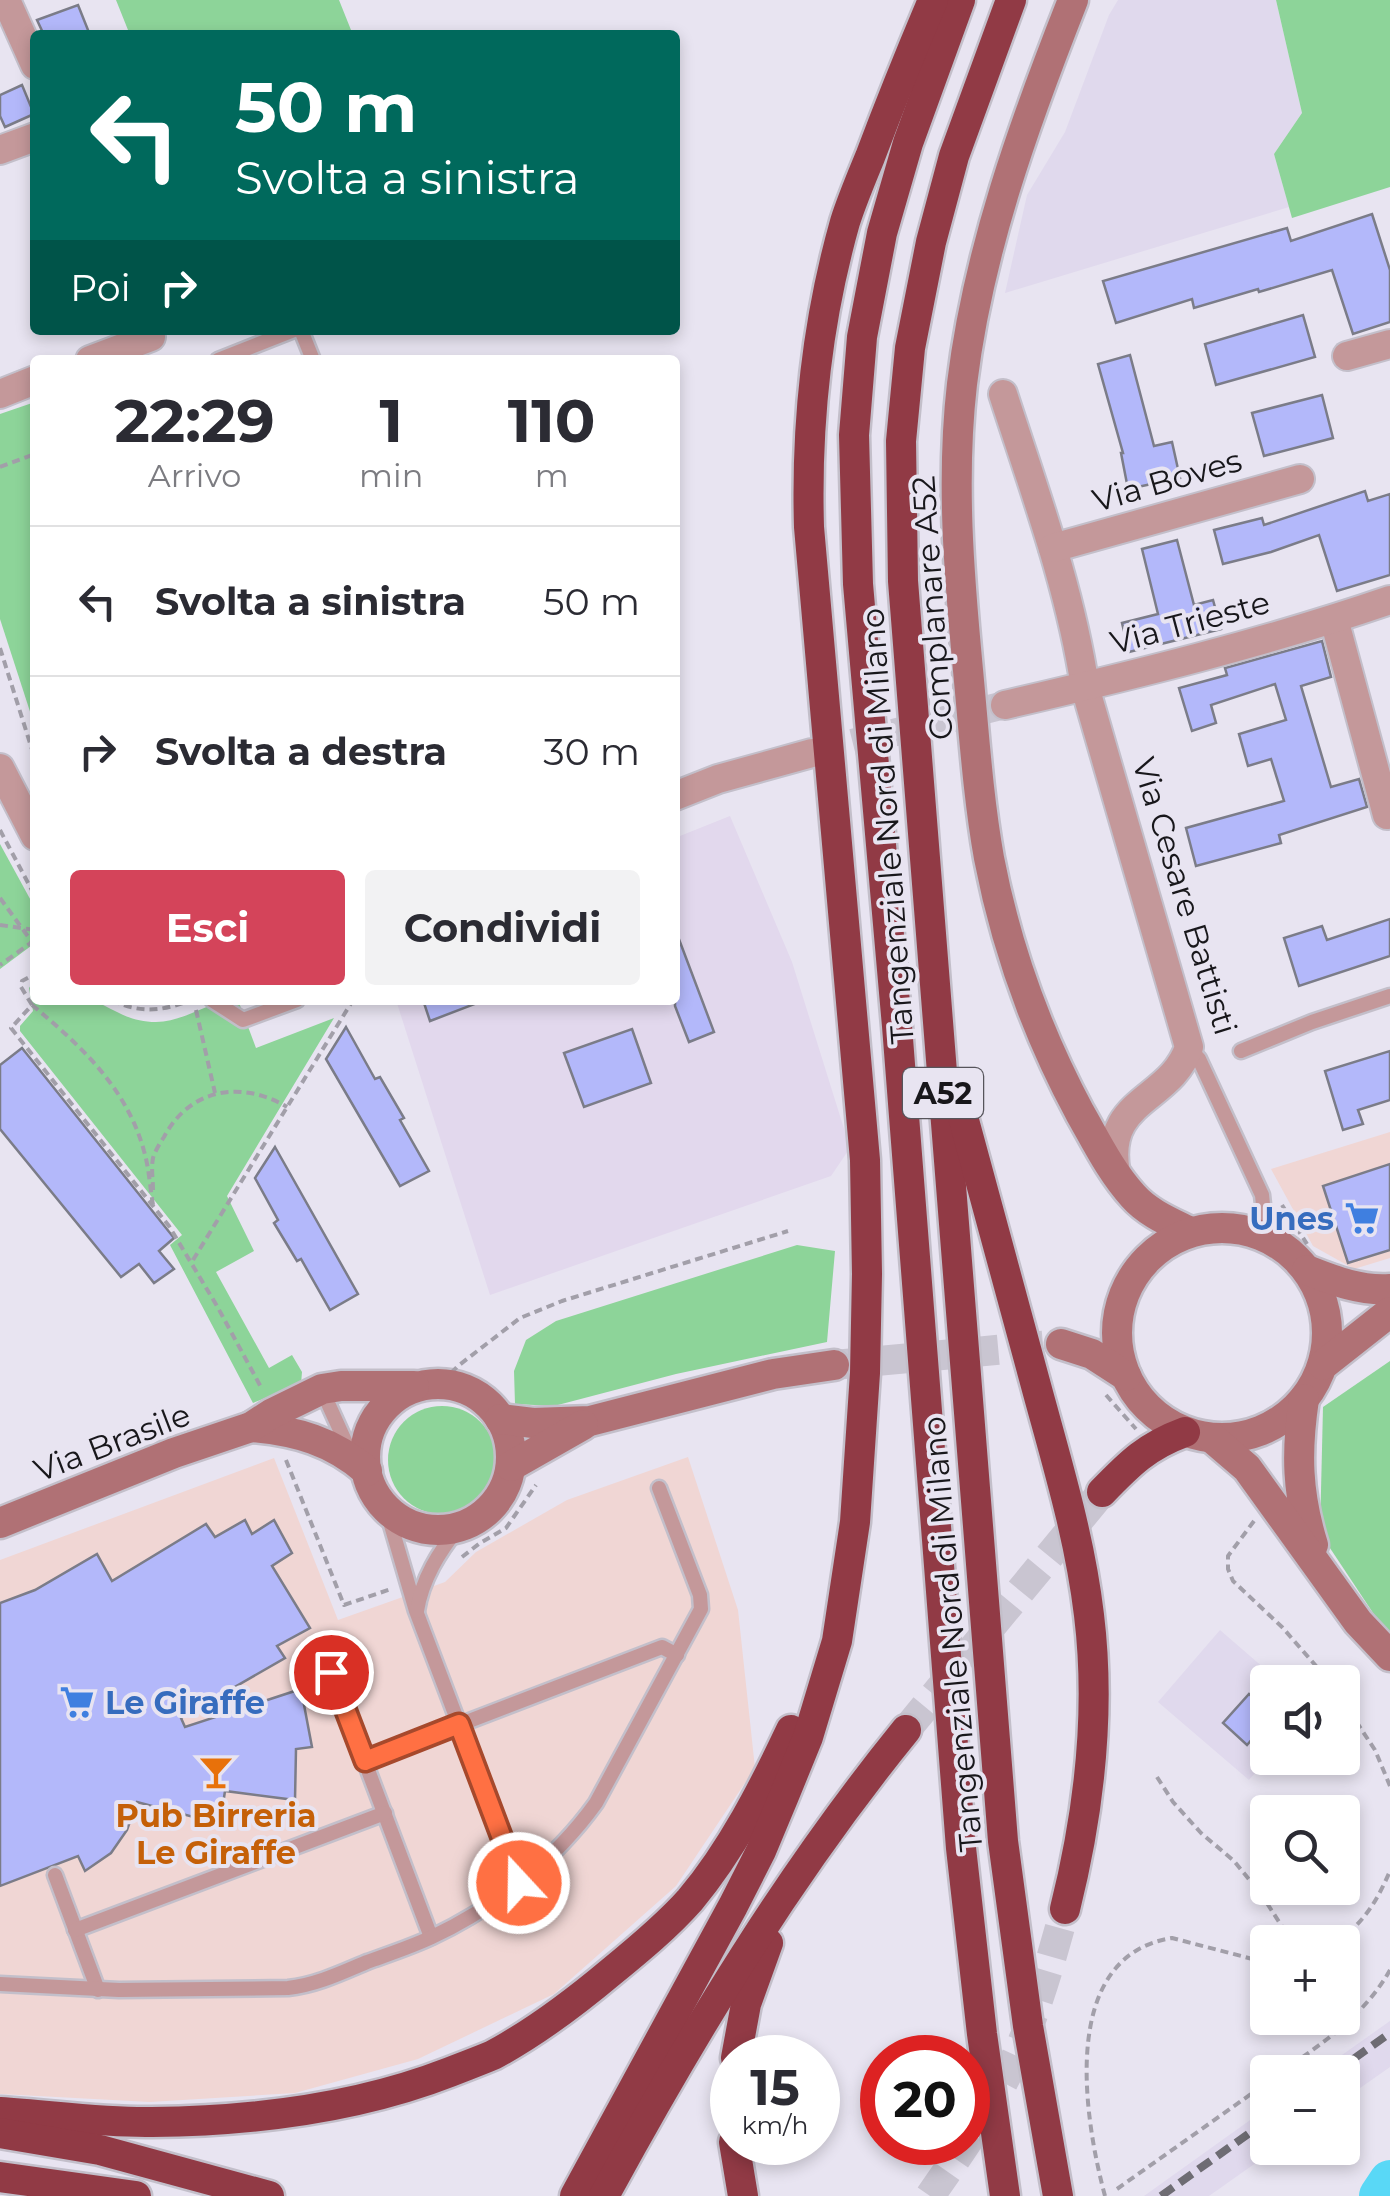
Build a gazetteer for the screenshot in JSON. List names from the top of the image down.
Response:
{
  "streets": {
    "highway": ["Tangenziale Nord di Milano", "A52"],
    "street": [
      "Via Boves",
      "Complanare A52",
      "Via Trieste",
      "Via Cesare Battisti",
      "Via Brasile"
    ]
  },
  "crossings": [
    ["Via Boves", "Via Cesare Battisti"],
    ["Complanare A52", "Via Cesare Battisti"],
    ["Via Trieste", "Via Cesare Battisti"]
  ],
  "places": {
    "supermarket": ["Unes", "Le Giraffe"],
    "bar": ["Pub Birreria Le Giraffe"]
  },
  "page": {
    "turn": ["50 m", "Svolta a sinistra"],
    "then": "Poi",
    "eta": [
      "22:29",
      "Arrivo",
      "1",
      "min",
      "110",
      "m"
    ],
    "list": [
      {
        "name": "Svolta a sinistra",
        "value": "50 m"
      },
      {
        "name": "Svolta a destra",
        "value": "30 m"
      }
    ],
    "buttons": ["Esci", "Condividi"],
    "map_buttons": ["+", "−"],
    "speed": "15 km/h",
    "limit": "20"
  }
}
